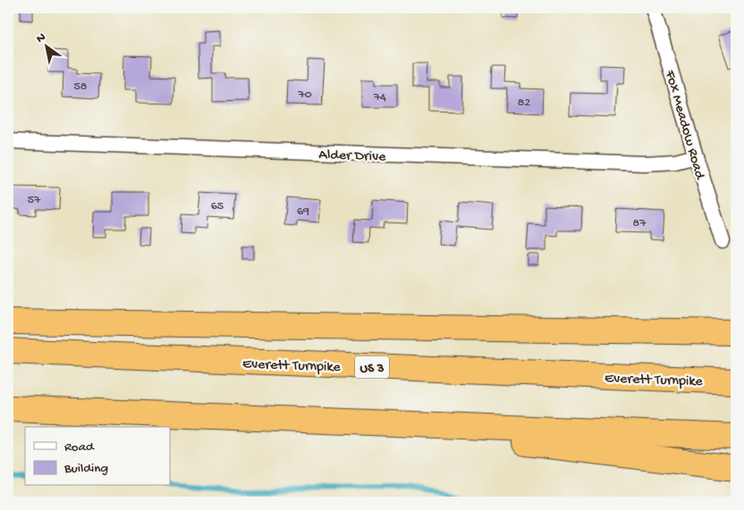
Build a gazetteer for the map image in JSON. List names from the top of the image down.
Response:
{
  "streets": {
    "highway": ["Everett Turnpike", "US 3"],
    "street": ["Fox Meadow Road", "Alder Drive"]
  },
  "crossings": [
    ["Fox Meadow Road", "Alder Drive"]
  ],
  "house_numbers": [
    "58",
    "70",
    "74",
    "82",
    "57",
    "65",
    "69",
    "87"
  ],
  "legend": ["Road", "Building"],
  "north": "top left"
}
